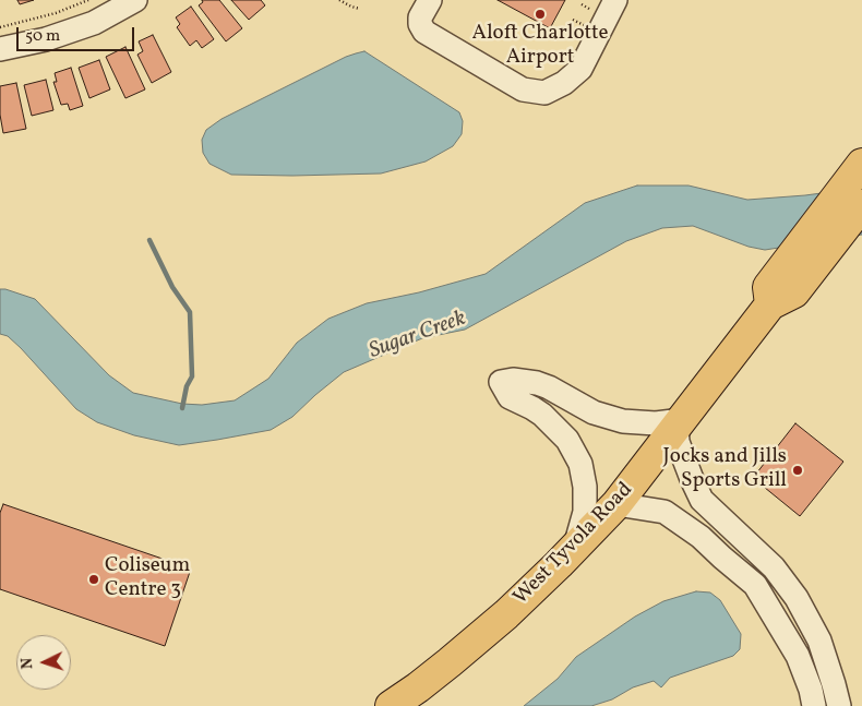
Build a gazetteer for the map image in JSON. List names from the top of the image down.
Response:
{
  "streets": {
    "main road": ["West Tyvola Road"]
  },
  "water": ["Sugar Creek"],
  "places": ["Aloft Charlotte Airport", "Jocks and Jills Sports Grill", "Coliseum Centre 3"],
  "scale_bar": "50 m",
  "north": "left"
}
